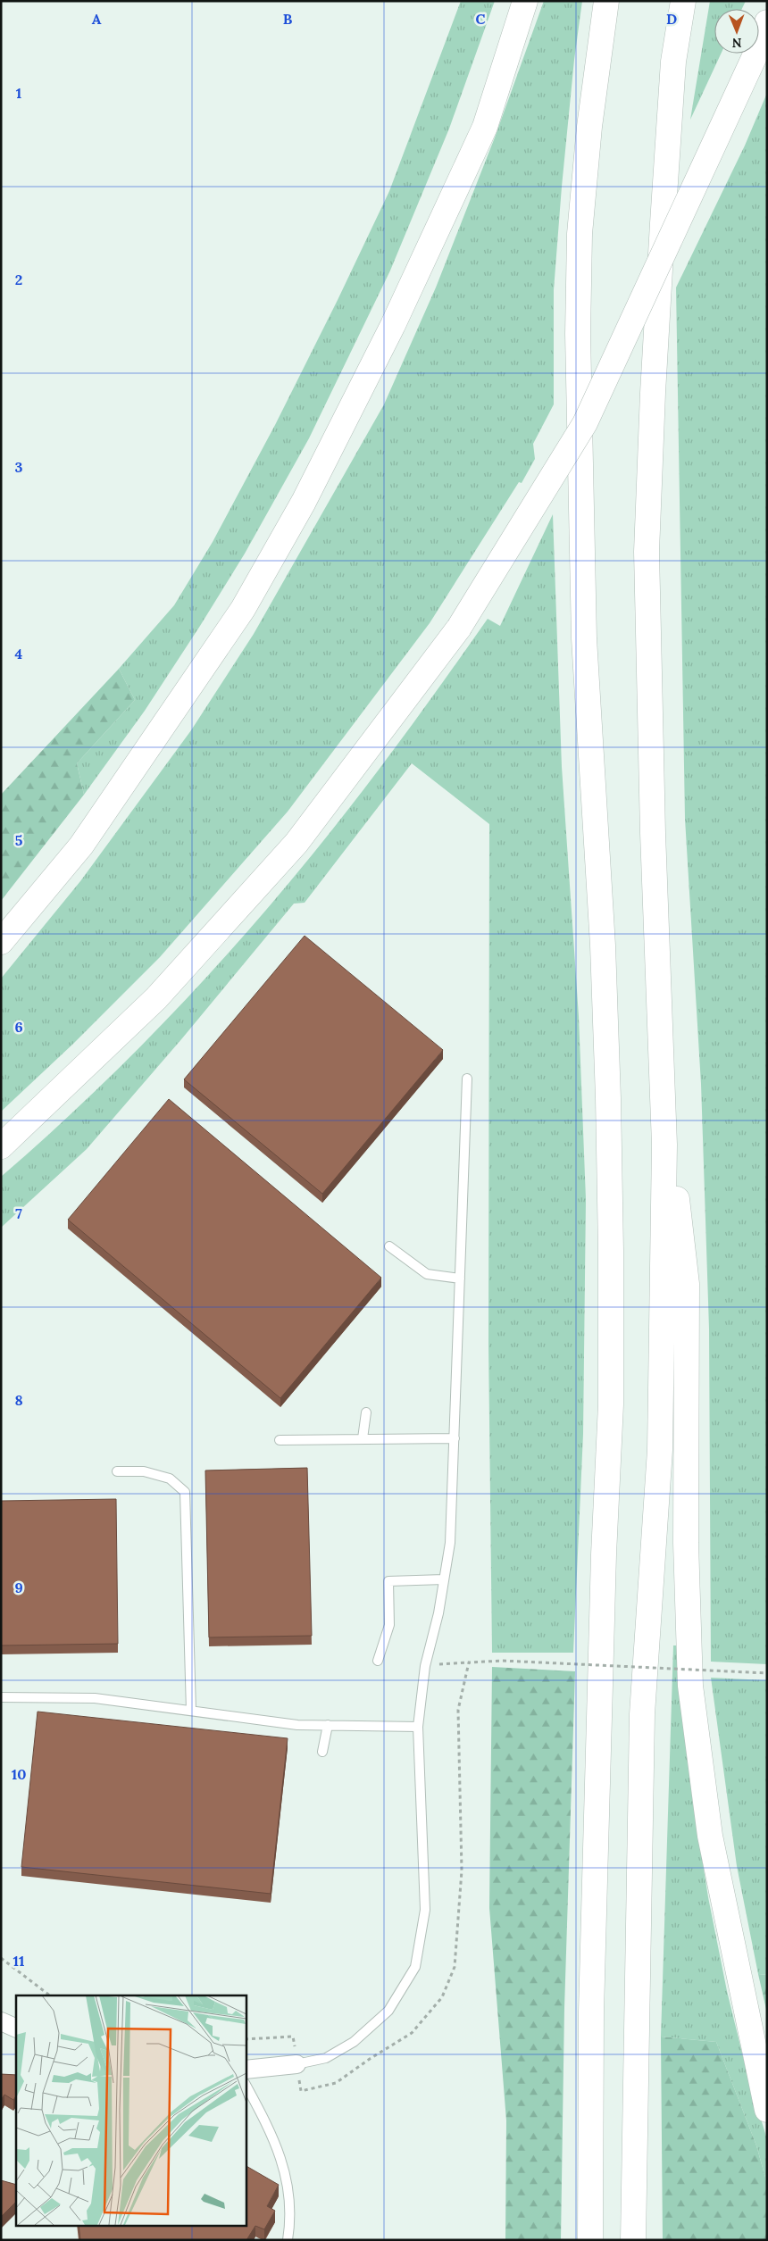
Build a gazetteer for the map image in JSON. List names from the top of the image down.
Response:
{
  "north": "bottom",
  "grid": {
    "columns": [
      "A",
      "B",
      "C",
      "D"
    ],
    "rows": [
      "1",
      "2",
      "3",
      "4",
      "5",
      "6",
      "7",
      "8",
      "9",
      "10",
      "11"
    ]
  }
}
